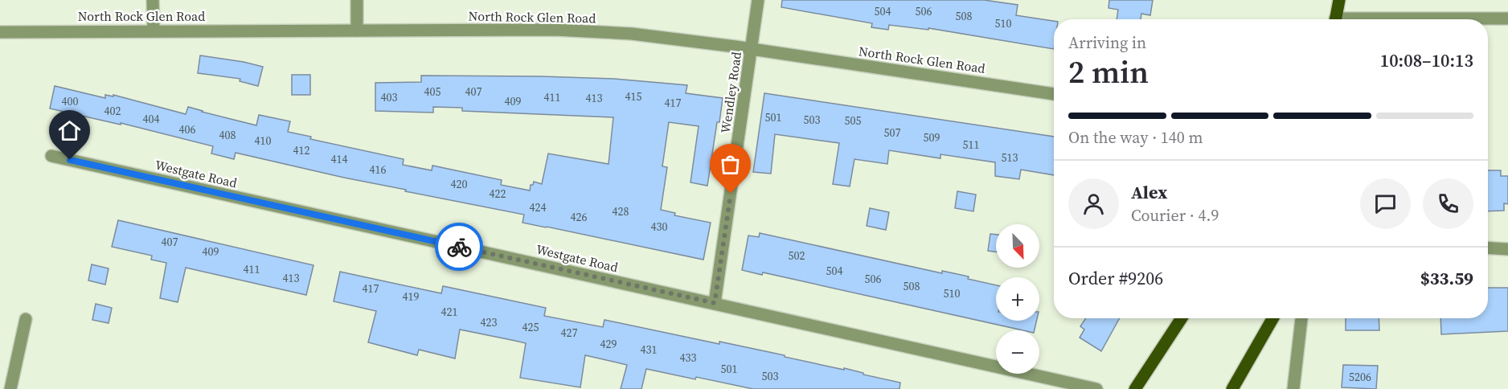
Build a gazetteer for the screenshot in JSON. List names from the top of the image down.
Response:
{
  "streets": {
    "street": ["North Rock Glen Road", "Wendley Road", "Westgate Road"]
  },
  "crossings": [
    ["North Rock Glen Road", "Wendley Road"],
    ["Wendley Road", "Westgate Road"]
  ],
  "house_numbers": [
    "504",
    "506",
    "508",
    "510",
    "405",
    "407",
    "415",
    "403",
    "411",
    "413",
    "400",
    "409",
    "417",
    "402",
    "501",
    "404",
    "503",
    "505",
    "406",
    "507",
    "408",
    "509",
    "410",
    "511",
    "412",
    "513",
    "414",
    "416",
    "420",
    "422",
    "424",
    "428",
    "426",
    "430",
    "407",
    "409",
    "502",
    "411",
    "504",
    "413",
    "506",
    "508",
    "417",
    "510",
    "419",
    "421",
    "423",
    "425",
    "427",
    "429",
    "431",
    "433",
    "501",
    "503",
    "5206"
  ],
  "north": "bottom right",
  "page": {
    "heading": ["2 min", "Arriving in", "10:08–10:13"],
    "panel": [
      "Alex",
      "Courier · 4.9",
      "Order #9206",
      "$33.59"
    ],
    "bar": "On the way · 140 m",
    "map_buttons": ["+", "−"]
  }
}
